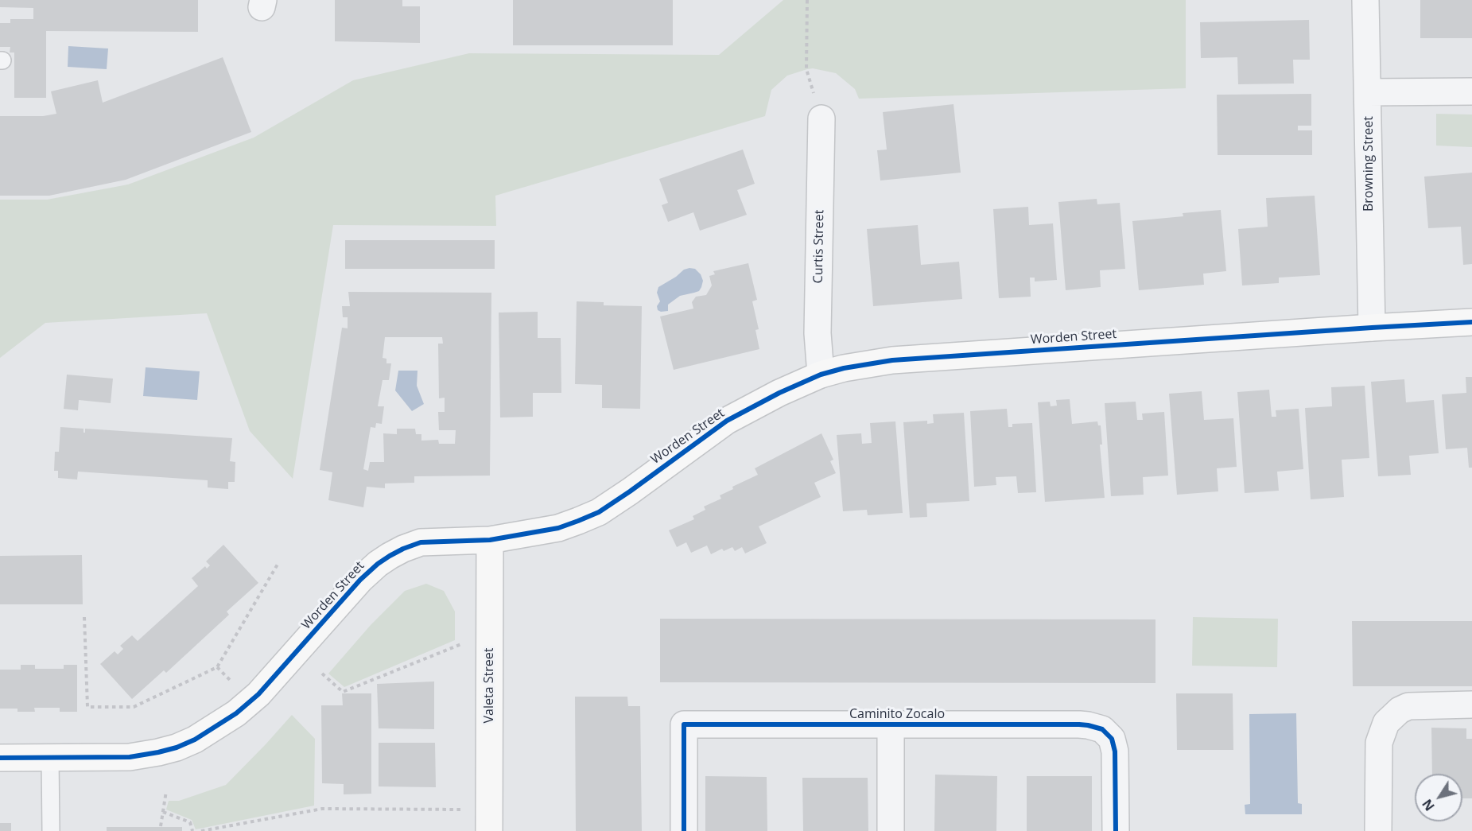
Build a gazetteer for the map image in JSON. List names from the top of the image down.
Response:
{
  "streets": {
    "street": [
      "Browning Street",
      "Curtis Street",
      "Worden Street",
      "Valeta Street",
      "Caminito Zocalo"
    ]
  },
  "crossings": [
    ["Browning Street", "Worden Street"],
    ["Curtis Street", "Worden Street"],
    ["Worden Street", "Valeta Street"]
  ],
  "north": "bottom left"
}
